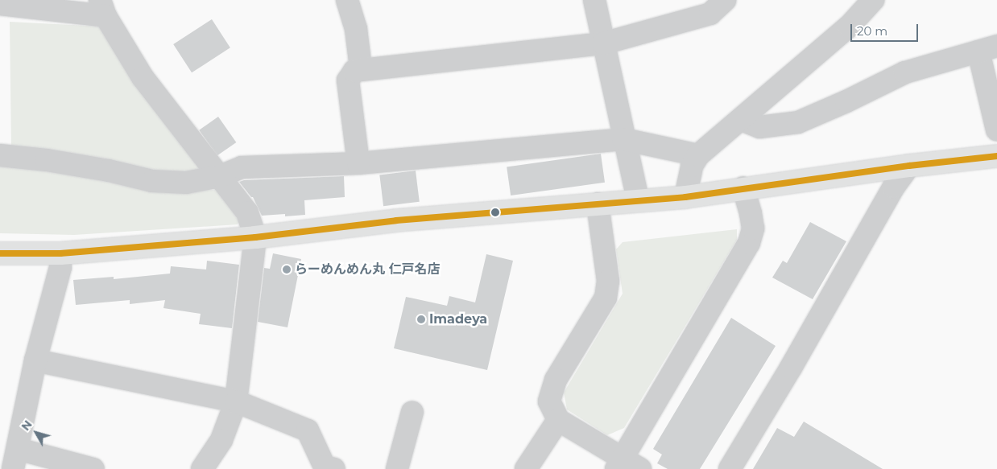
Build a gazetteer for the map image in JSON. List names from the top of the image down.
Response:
{
  "places": ["らーめんめん丸 仁戸名店", "Imadeya"],
  "scale_bar": "20 m",
  "north": "top left"
}
